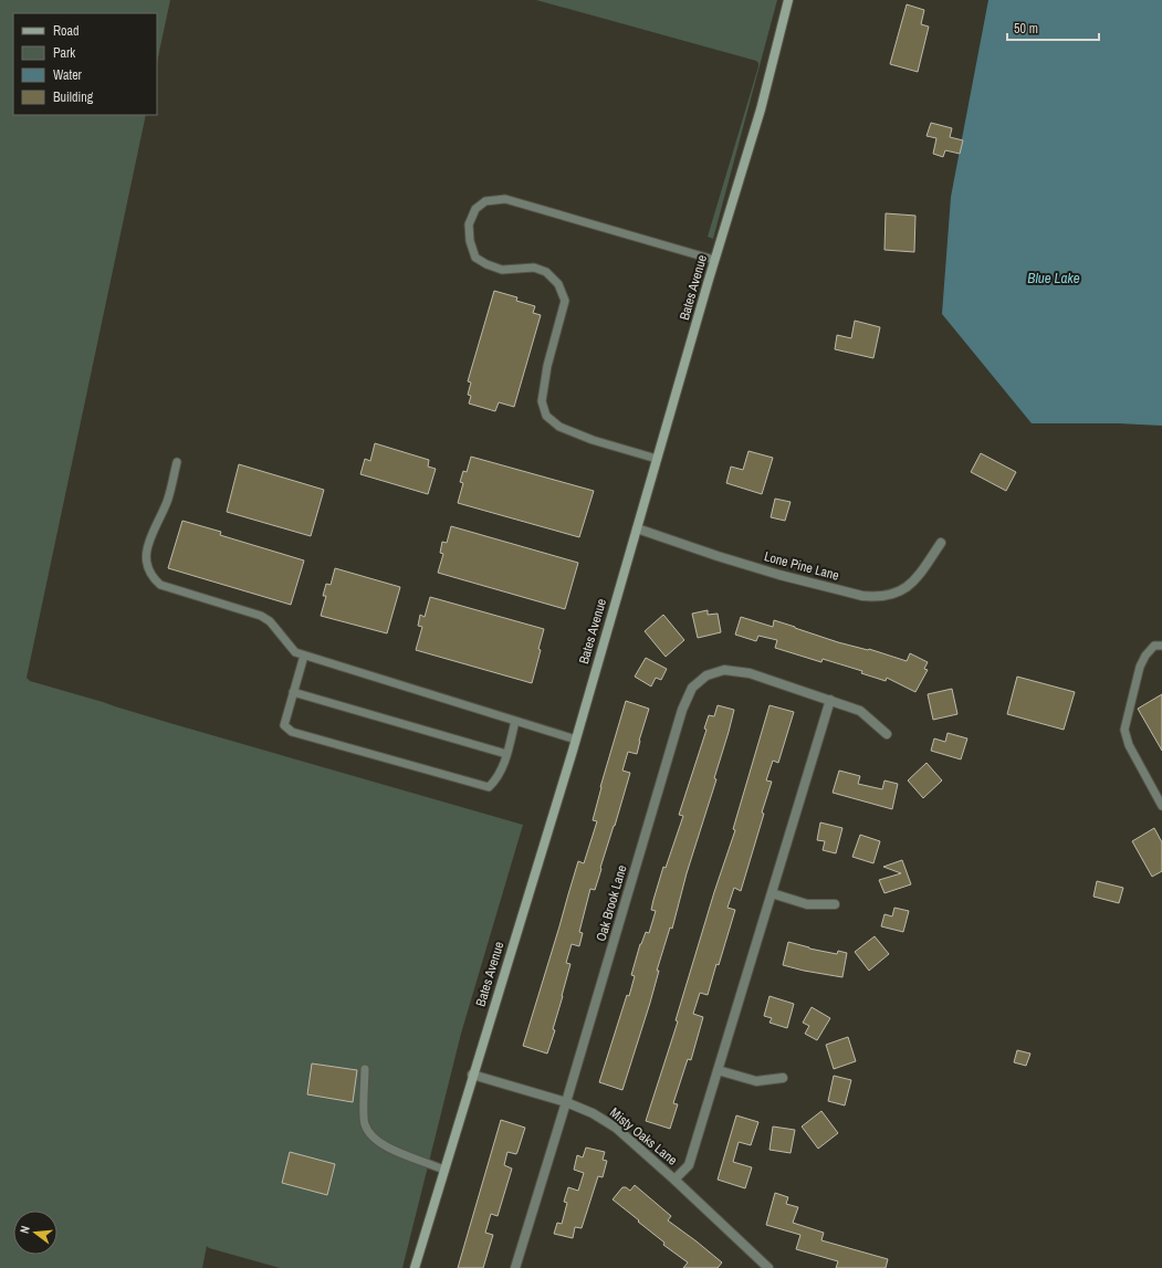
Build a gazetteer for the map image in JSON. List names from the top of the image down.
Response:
{
  "streets": {
    "street": [
      "Bates Avenue",
      "Lone Pine Lane",
      "Oak Brook Lane",
      "Misty Oaks Lane"
    ]
  },
  "crossings": [
    ["Bates Avenue", "Lone Pine Lane"],
    ["Bates Avenue", "Misty Oaks Lane"],
    ["Oak Brook Lane", "Misty Oaks Lane"]
  ],
  "water": ["Blue Lake"],
  "legend": [
    "Road",
    "Park",
    "Water",
    "Building"
  ],
  "scale_bar": "50 m",
  "north": "left"
}
